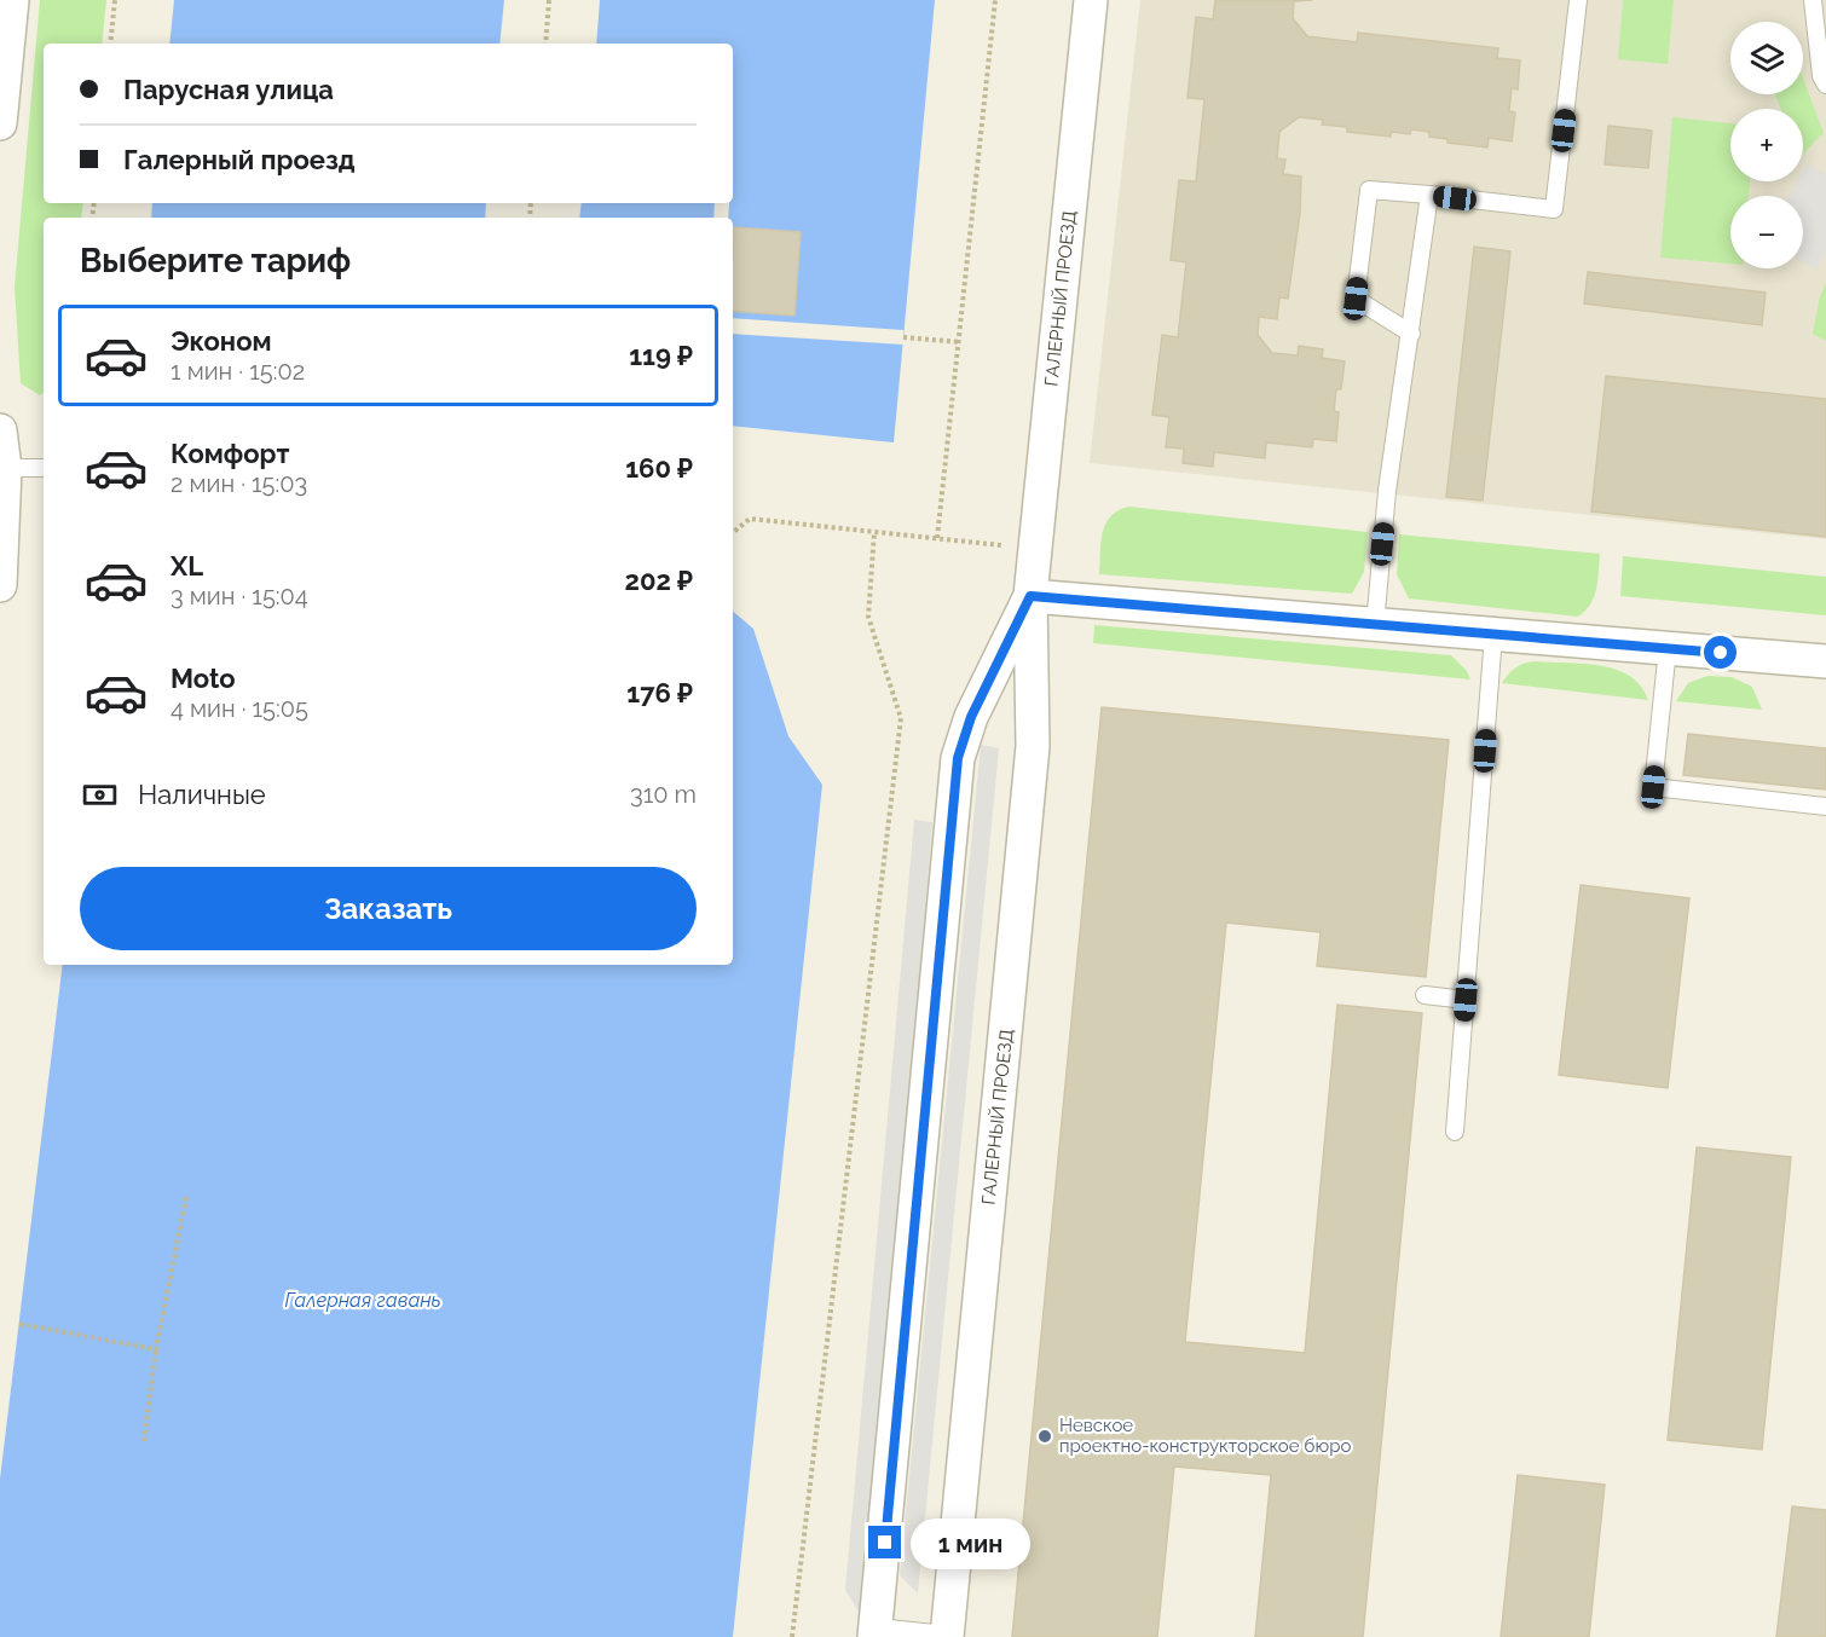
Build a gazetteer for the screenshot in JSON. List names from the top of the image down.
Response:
{
  "streets": {
    "street": ["ГАЛЕРНЫЙ ПРОЕЗД"]
  },
  "water": ["Галерная гавань"],
  "places": ["Невское проектно-конструкторское бюро"],
  "page": {
    "map_buttons": ["+", "−"],
    "banner": ["Парусная улица", "Галерный проезд"],
    "heading": "Выберите тариф",
    "list": [
      {
        "name": "Эконом",
        "note": "1 мин · 15:02",
        "value": "119 ₽"
      },
      {
        "name": "Комфорт",
        "note": "2 мин · 15:03",
        "value": "160 ₽"
      },
      {
        "name": "XL",
        "note": "3 мин · 15:04",
        "value": "202 ₽"
      },
      {
        "name": "Moto",
        "note": "4 мин · 15:05",
        "value": "176 ₽"
      }
    ],
    "pay": ["Наличные", "310 m"],
    "buttons": "Заказать",
    "bubble": "1 мин"
  }
}
